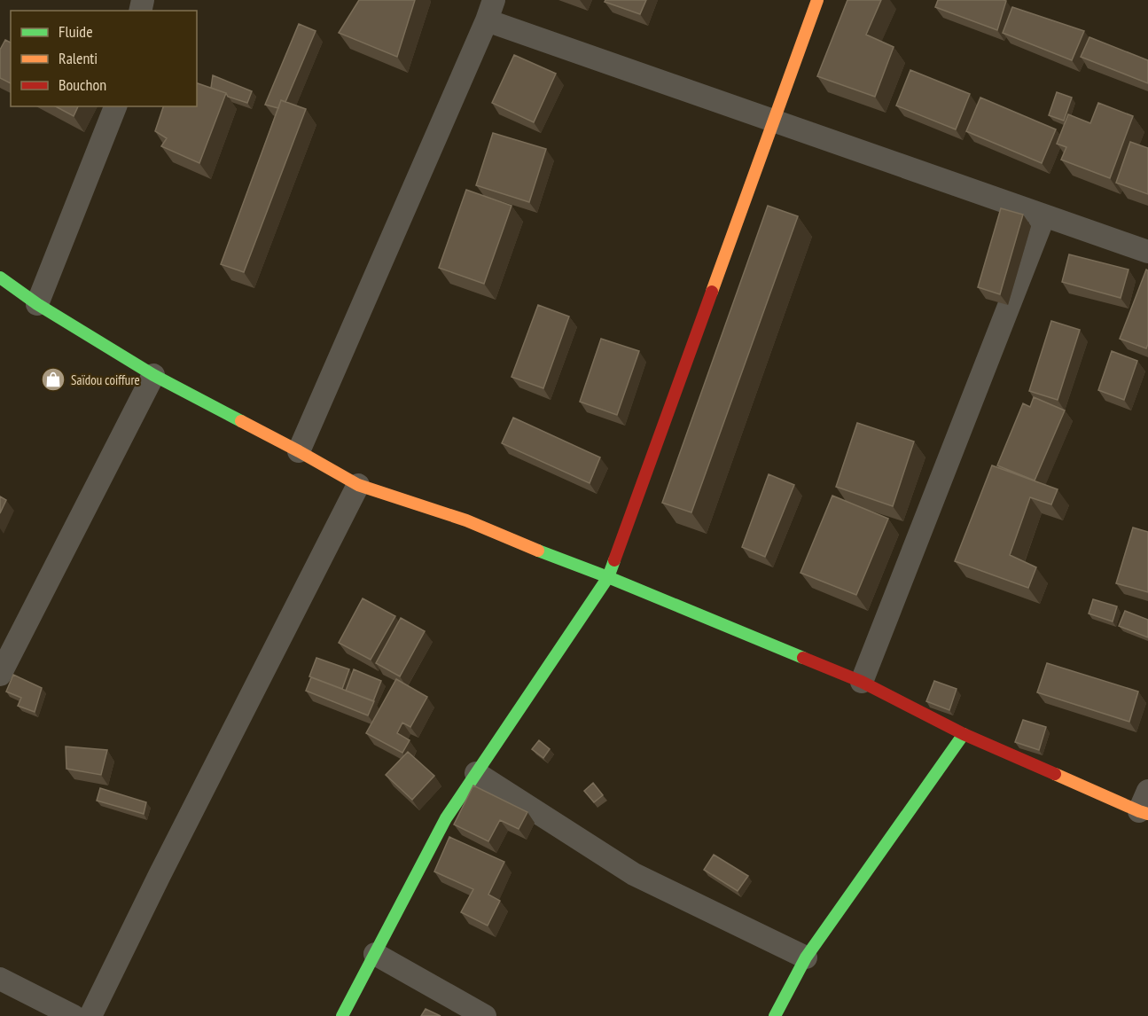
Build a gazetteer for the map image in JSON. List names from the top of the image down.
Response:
{
  "places": {
    "shop": ["Saïdou coiffure"]
  },
  "legend": ["Fluide", "Ralenti", "Bouchon"]
}
